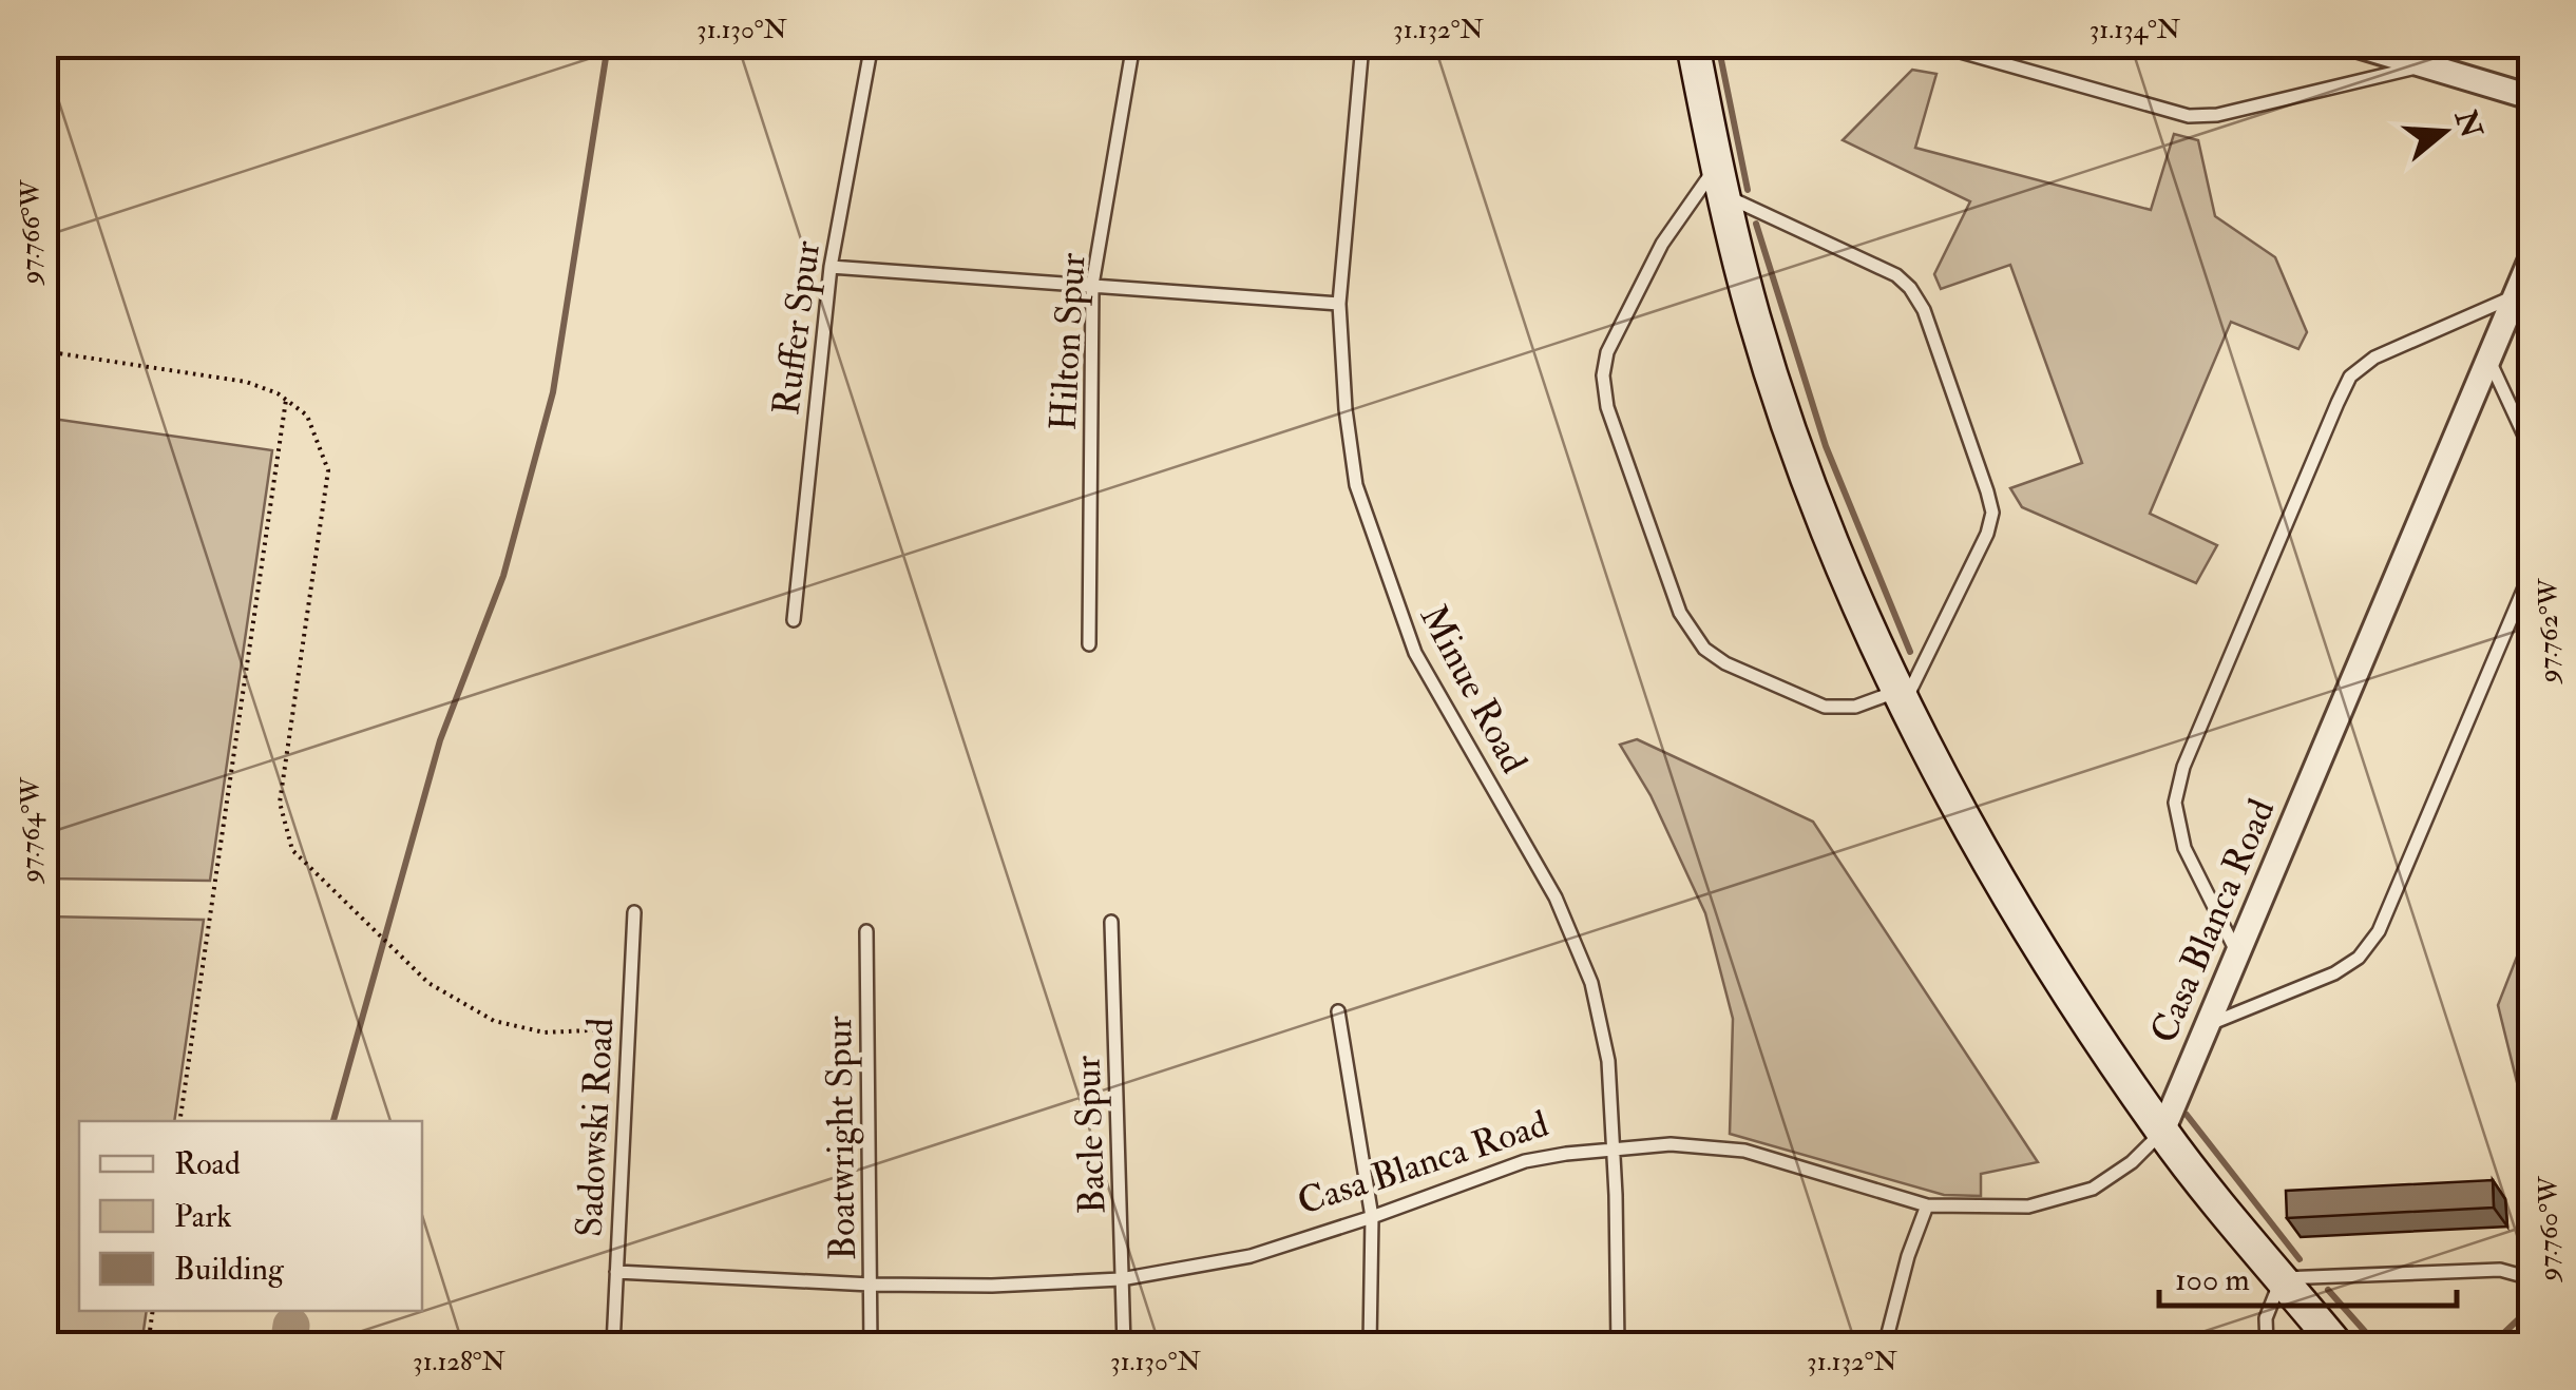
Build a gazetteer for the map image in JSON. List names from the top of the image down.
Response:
{
  "streets": {
    "street": ["Casa Blanca Road"],
    "lane": [
      "Ruffer Spur",
      "Hilton Spur",
      "Minue Road",
      "Sadowski Road",
      "Bacle Spur",
      "Boatwright Spur"
    ]
  },
  "crossings": [
    ["Minue Road", "Casa Blanca Road"],
    ["Casa Blanca Road", "Sadowski Road"],
    ["Casa Blanca Road", "Bacle Spur"],
    ["Casa Blanca Road", "Boatwright Spur"]
  ],
  "legend": ["Road", "Park", "Building"],
  "scale_bar": "100 m",
  "north": "right",
  "coordinates": [
    "31.130°N",
    "31.132°N",
    "31.134°N",
    "97.766°W",
    "97.762°W",
    "97.764°W",
    "97.760°W",
    "31.128°N"
  ]
}
